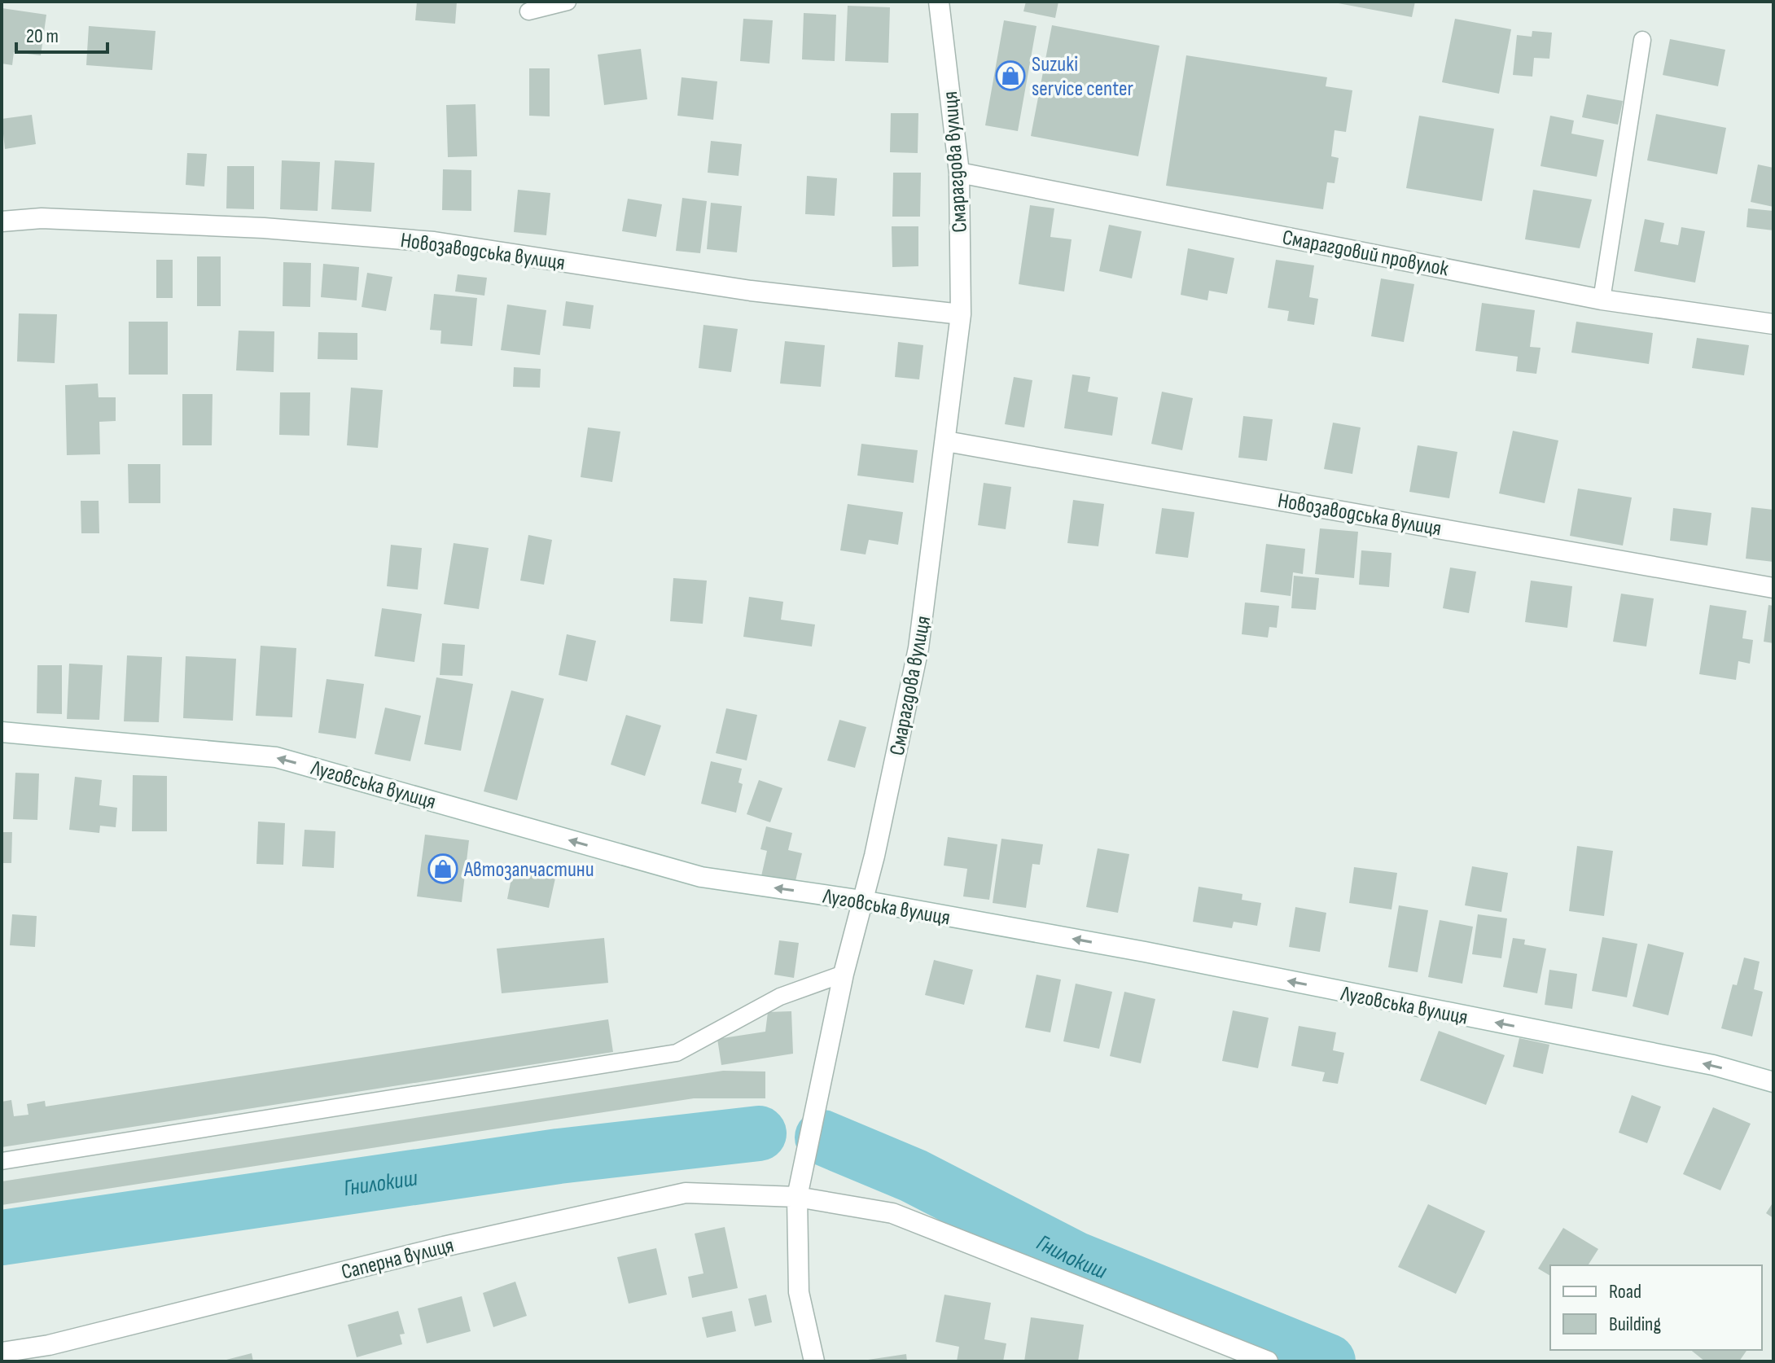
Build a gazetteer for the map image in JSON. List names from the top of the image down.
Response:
{
  "streets": {
    "street": [
      "Смарагдова вулиця",
      "Новозаводська вулиця",
      "Смарагдовий провулок",
      "Луговська вулиця",
      "Саперна вулиця"
    ]
  },
  "crossings": [
    ["Смарагдова вулиця", "Новозаводська вулиця"],
    ["Смарагдова вулиця", "Смарагдовий провулок"],
    ["Смарагдова вулиця", "Луговська вулиця"],
    ["Смарагдова вулиця", "Саперна вулиця"]
  ],
  "one_way": ["Луговська вулиця"],
  "water": ["Гнилокиш"],
  "places": {
    "shop": ["Suzuki service center", "Автозапчастини"]
  },
  "legend": ["Road", "Building"],
  "scale_bar": "20 m"
}
